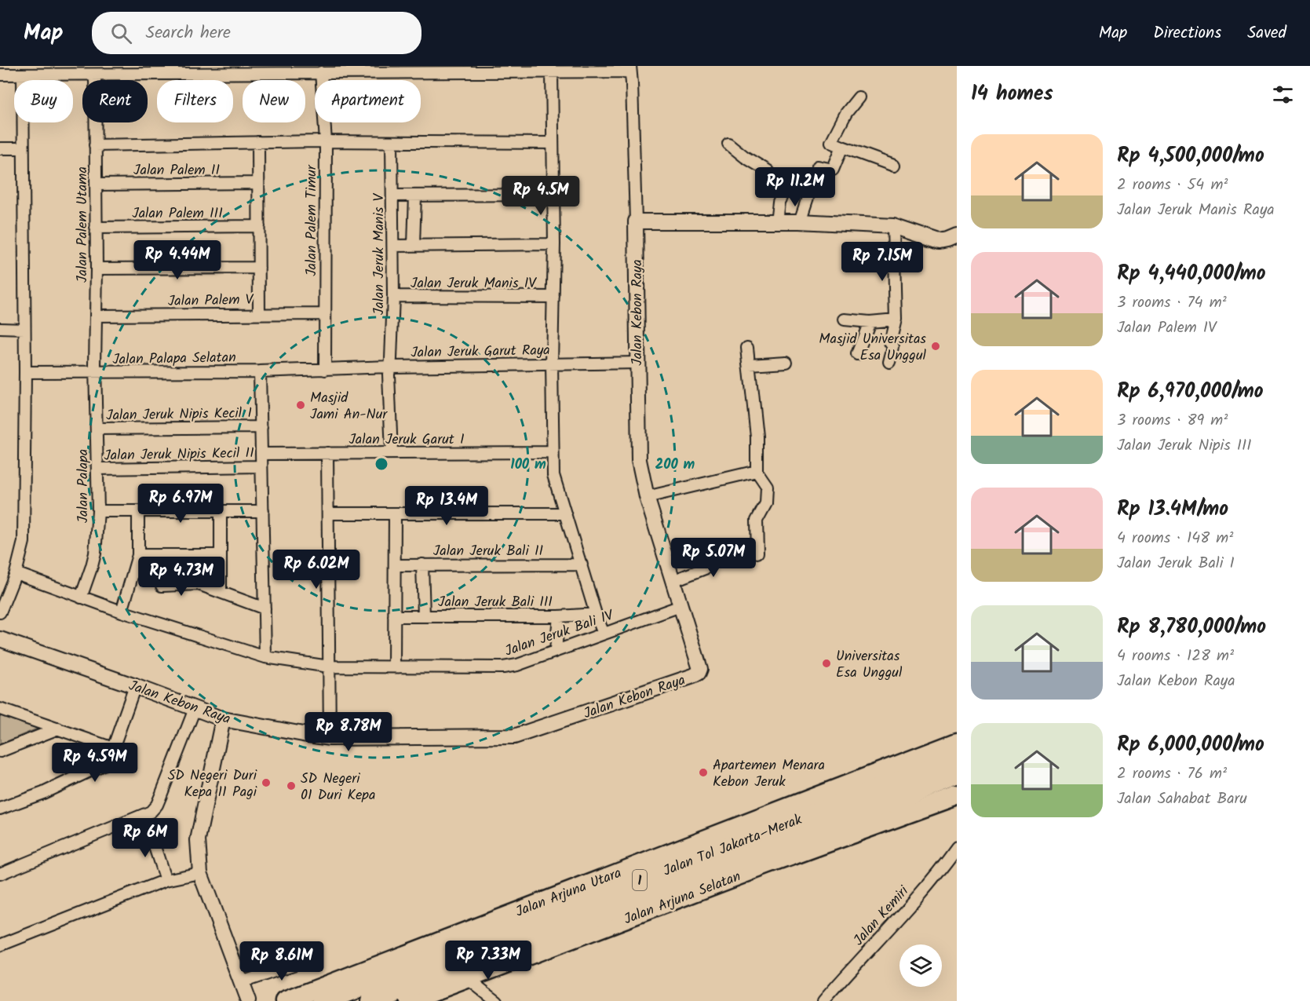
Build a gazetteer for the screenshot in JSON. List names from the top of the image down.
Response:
{
  "streets": {
    "highway": ["Jalan Tol Jakarta–Merak", "1"],
    "main road": ["Jalan Arjuna Utara", "Jalan Arjuna Selatan"],
    "street": [
      "Jalan Palem II",
      "Jalan Palem III",
      "Jalan Palem Timur",
      "Jalan Palem Utama",
      "Jalan Jeruk Manis V",
      "Jalan Jeruk Manis IV",
      "Jalan Palem V",
      "Jalan Kebon Raya",
      "Jalan Jeruk Garut Raya",
      "Jalan Palapa Selatan",
      "Jalan Jeruk Nipis Kecil I",
      "Jalan Jeruk Garut I",
      "Jalan Jeruk Nipis Kecil II",
      "Jalan Palapa",
      "Jalan Jeruk Bali II",
      "Jalan Jeruk Bali III",
      "Jalan Jeruk Bali IV",
      "Jalan Kemiri"
    ]
  },
  "crossings": [
    ["Jalan Palem II", "Jalan Palem Utama"],
    ["Jalan Palem III", "Jalan Palem Utama"],
    ["Jalan Palem Timur", "Jalan Palem V"],
    ["Jalan Palem Timur", "Jalan Jeruk Garut Raya"],
    ["Jalan Palem Timur", "Jalan Palapa Selatan"],
    ["Jalan Palem Utama", "Jalan Palem V"],
    ["Jalan Palem Utama", "Jalan Palapa Selatan"],
    ["Jalan Palem Utama", "Jalan Palapa"],
    ["Jalan Jeruk Manis V", "Jalan Jeruk Manis IV"],
    ["Jalan Jeruk Manis V", "Jalan Jeruk Garut Raya"],
    ["Jalan Jeruk Manis V", "Jalan Jeruk Garut I"],
    ["Jalan Kebon Raya", "Jalan Jeruk Garut Raya"],
    ["Jalan Kebon Raya", "Jalan Jeruk Bali IV"],
    ["Jalan Jeruk Garut Raya", "Jalan Palapa Selatan"],
    ["Jalan Palapa Selatan", "Jalan Palapa"],
    ["Jalan Jeruk Nipis Kecil I", "Jalan Palapa"],
    ["Jalan Jeruk Nipis Kecil II", "Jalan Palapa"],
    ["Jalan Palapa", "Jalan Jeruk Bali IV"]
  ],
  "places": [
    "Masjid Universitas Esa Unggul",
    "Masjid Jami An-Nur",
    "Universitas Esa Unggul",
    "Apartemen Menara Kebon Jeruk",
    "SD Negeri Duri Kepa 11 Pagi",
    "SD Negeri 01 Duri Kepa"
  ],
  "page": {
    "header": "Map",
    "search": "Search here",
    "nav": ["Map", "Directions", "Saved"],
    "heading": "14 homes",
    "chip": [
      "Buy",
      "Rent",
      "Filters",
      "New",
      "Apartment"
    ],
    "list": [
      {
        "name": "Rp 4,500,000/mo",
        "note": "2 rooms · 54 m² · Jalan Jeruk Manis Raya"
      },
      {
        "name": "Rp 4,440,000/mo",
        "note": "3 rooms · 74 m² · Jalan Palem IV"
      },
      {
        "name": "Rp 6,970,000/mo",
        "note": "3 rooms · 89 m² · Jalan Jeruk Nipis III"
      },
      {
        "name": "Rp 13.4M/mo",
        "note": "4 rooms · 148 m² · Jalan Jeruk Bali I"
      },
      {
        "name": "Rp 8,780,000/mo",
        "note": "4 rooms · 128 m² · Jalan Kebon Raya"
      },
      {
        "name": "Rp 6,000,000/mo",
        "note": "2 rooms · 76 m² · Jalan Sahabat Baru"
      }
    ],
    "price": [
      "Rp 11.2M",
      "Rp 4.5M",
      "Rp 4.44M",
      "Rp 7.15M",
      "Rp 6.97M",
      "Rp 13.4M",
      "Rp 5.07M",
      "Rp 6.02M",
      "Rp 4.73M",
      "Rp 8.78M",
      "Rp 4.59M",
      "Rp 6M",
      "Rp 7.33M",
      "Rp 8.61M"
    ]
  },
  "rings": ["100 m", "200 m"]
}
